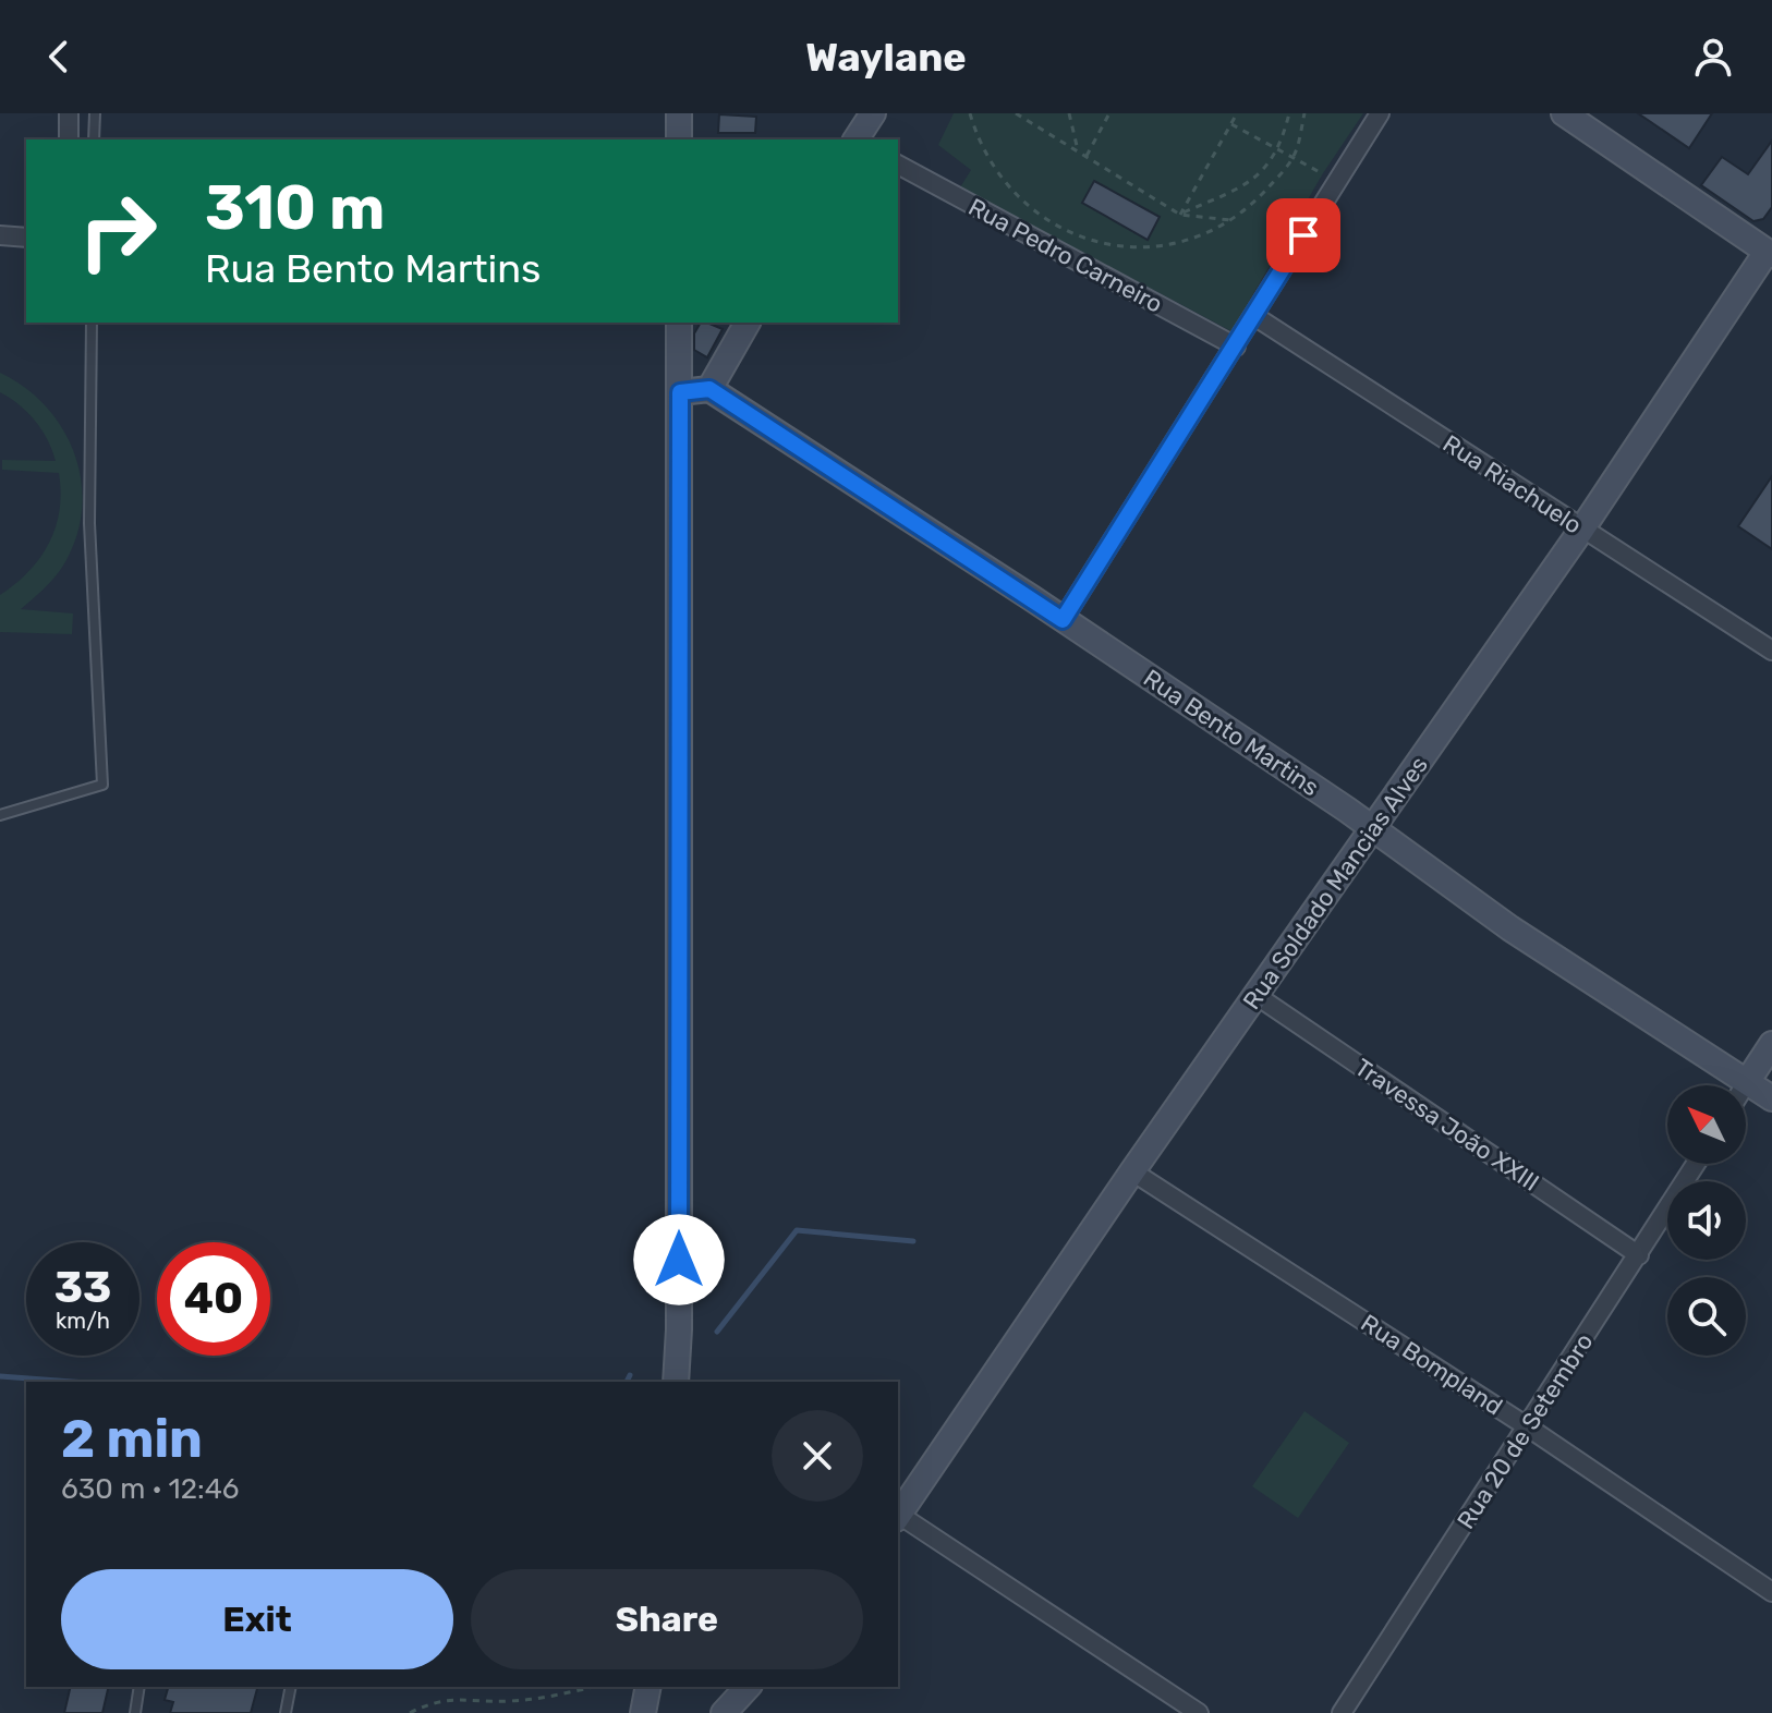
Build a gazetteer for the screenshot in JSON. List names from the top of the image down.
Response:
{
  "streets": {
    "street": [
      "Rua Pedro Carneiro",
      "Rua Riachuelo",
      "Rua Bento Martins",
      "Rua Soldado Mancias Alves",
      "Travessa João XXIII",
      "Rua Bompland",
      "Rua 20 de Setembro"
    ]
  },
  "crossings": [
    ["Rua Riachuelo", "Rua Soldado Mancias Alves"],
    ["Rua Bento Martins", "Rua Soldado Mancias Alves"],
    ["Rua Soldado Mancias Alves", "Travessa João XXIII"],
    ["Rua Soldado Mancias Alves", "Rua Bompland"],
    ["Travessa João XXIII", "Rua 20 de Setembro"],
    ["Rua Bompland", "Rua 20 de Setembro"]
  ],
  "north": "top left",
  "page": {
    "header": "Waylane",
    "turn": ["310 m", "Rua Bento Martins"],
    "speed": "33 km/h",
    "limit": "40",
    "heading": ["2 min", "630 m · 12:46"],
    "buttons": ["Exit", "Share"]
  }
}
